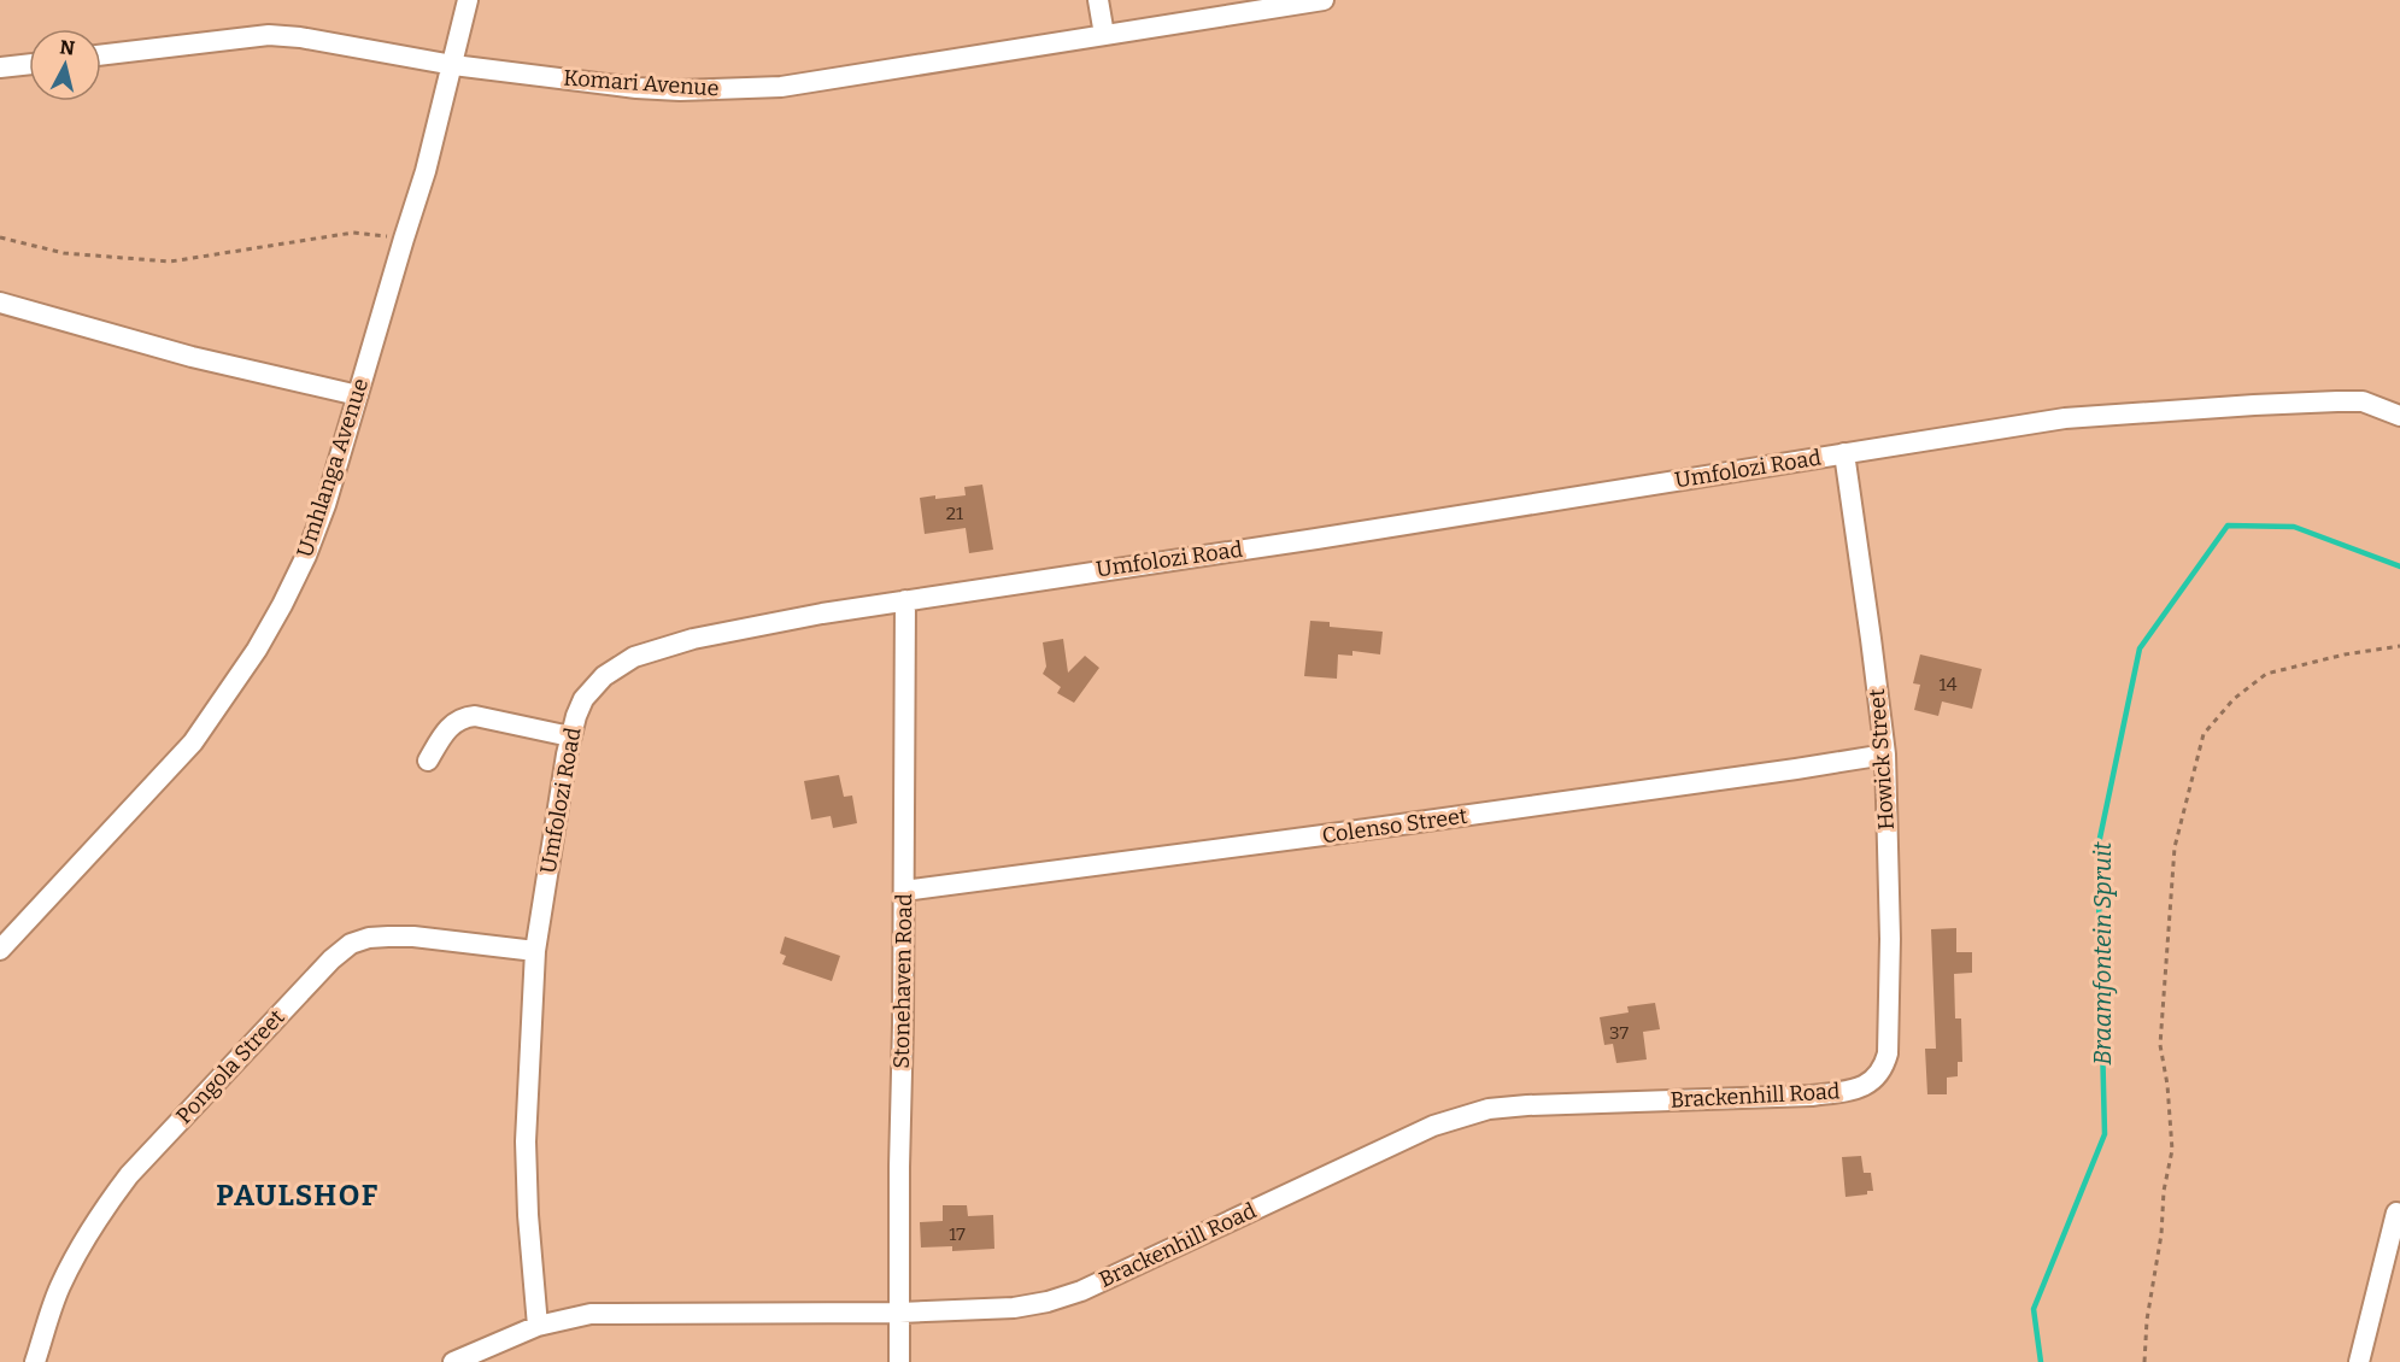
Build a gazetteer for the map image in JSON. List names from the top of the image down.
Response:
{
  "streets": {
    "street": [
      "Komari Avenue",
      "Umhlanga Avenue",
      "Umfolozi Road",
      "Howick Street",
      "Colenso Street",
      "Stonehaven Road",
      "Pongola Street",
      "Brackenhill Road"
    ]
  },
  "crossings": [
    ["Komari Avenue", "Umhlanga Avenue"],
    ["Umfolozi Road", "Howick Street"],
    ["Umfolozi Road", "Stonehaven Road"],
    ["Umfolozi Road", "Pongola Street"],
    ["Umfolozi Road", "Brackenhill Road"],
    ["Howick Street", "Colenso Street"],
    ["Howick Street", "Brackenhill Road"],
    ["Colenso Street", "Stonehaven Road"],
    ["Stonehaven Road", "Brackenhill Road"]
  ],
  "districts": ["PAULSHOF"],
  "water": ["Braamfontein Spruit"],
  "house_numbers": [
    "21",
    "14",
    "37",
    "17"
  ],
  "north": "top"
}
